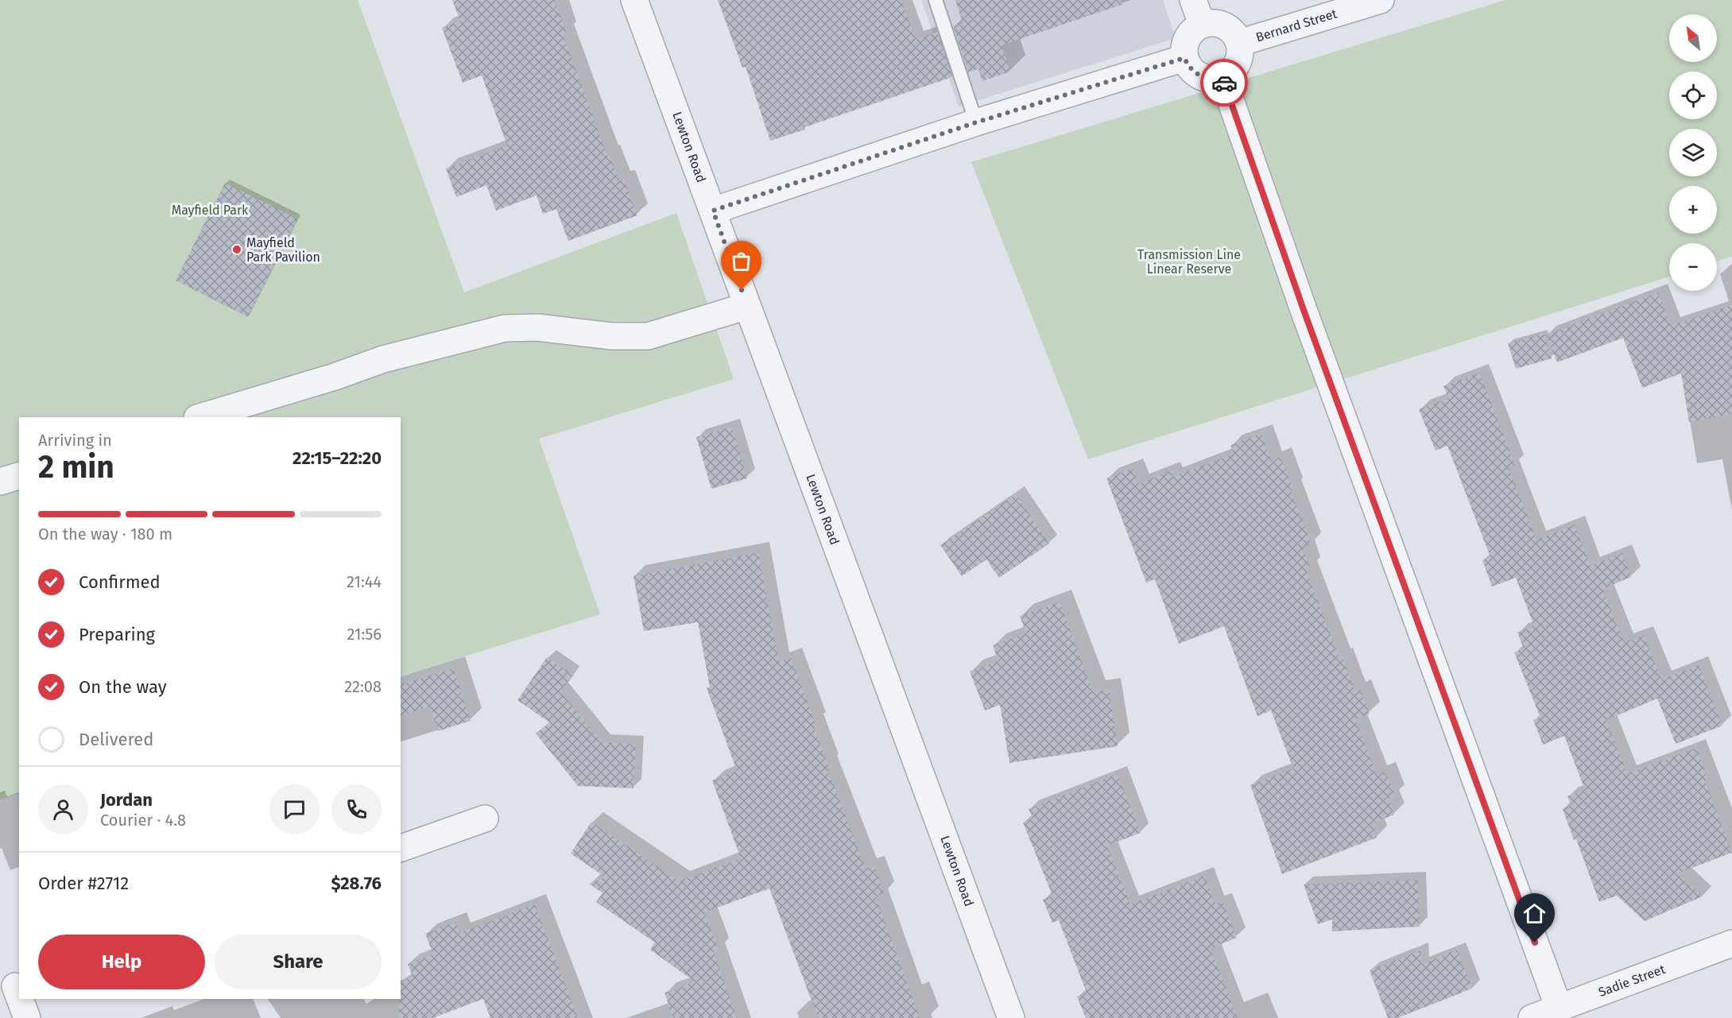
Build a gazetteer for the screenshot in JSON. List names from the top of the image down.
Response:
{
  "streets": {
    "street": ["Bernard Street", "Lewton Road", "Sadie Street"]
  },
  "parks": ["Mayfield Park", "Transmission Line Linear Reserve"],
  "places": ["Mayfield Park Pavilion"],
  "north": "top left",
  "page": {
    "map_buttons": ["+", "−"],
    "heading": ["2 min", "Arriving in", "22:15–22:20"],
    "panel": [
      "Jordan",
      "Courier · 4.8",
      "Order #2712",
      "$28.76"
    ],
    "bar": "On the way · 180 m",
    "list": [
      ["Confirmed", "21:44"],
      ["Preparing", "21:56"],
      ["On the way", "22:08"],
      "Delivered"
    ],
    "buttons": ["Help", "Share"]
  }
}
